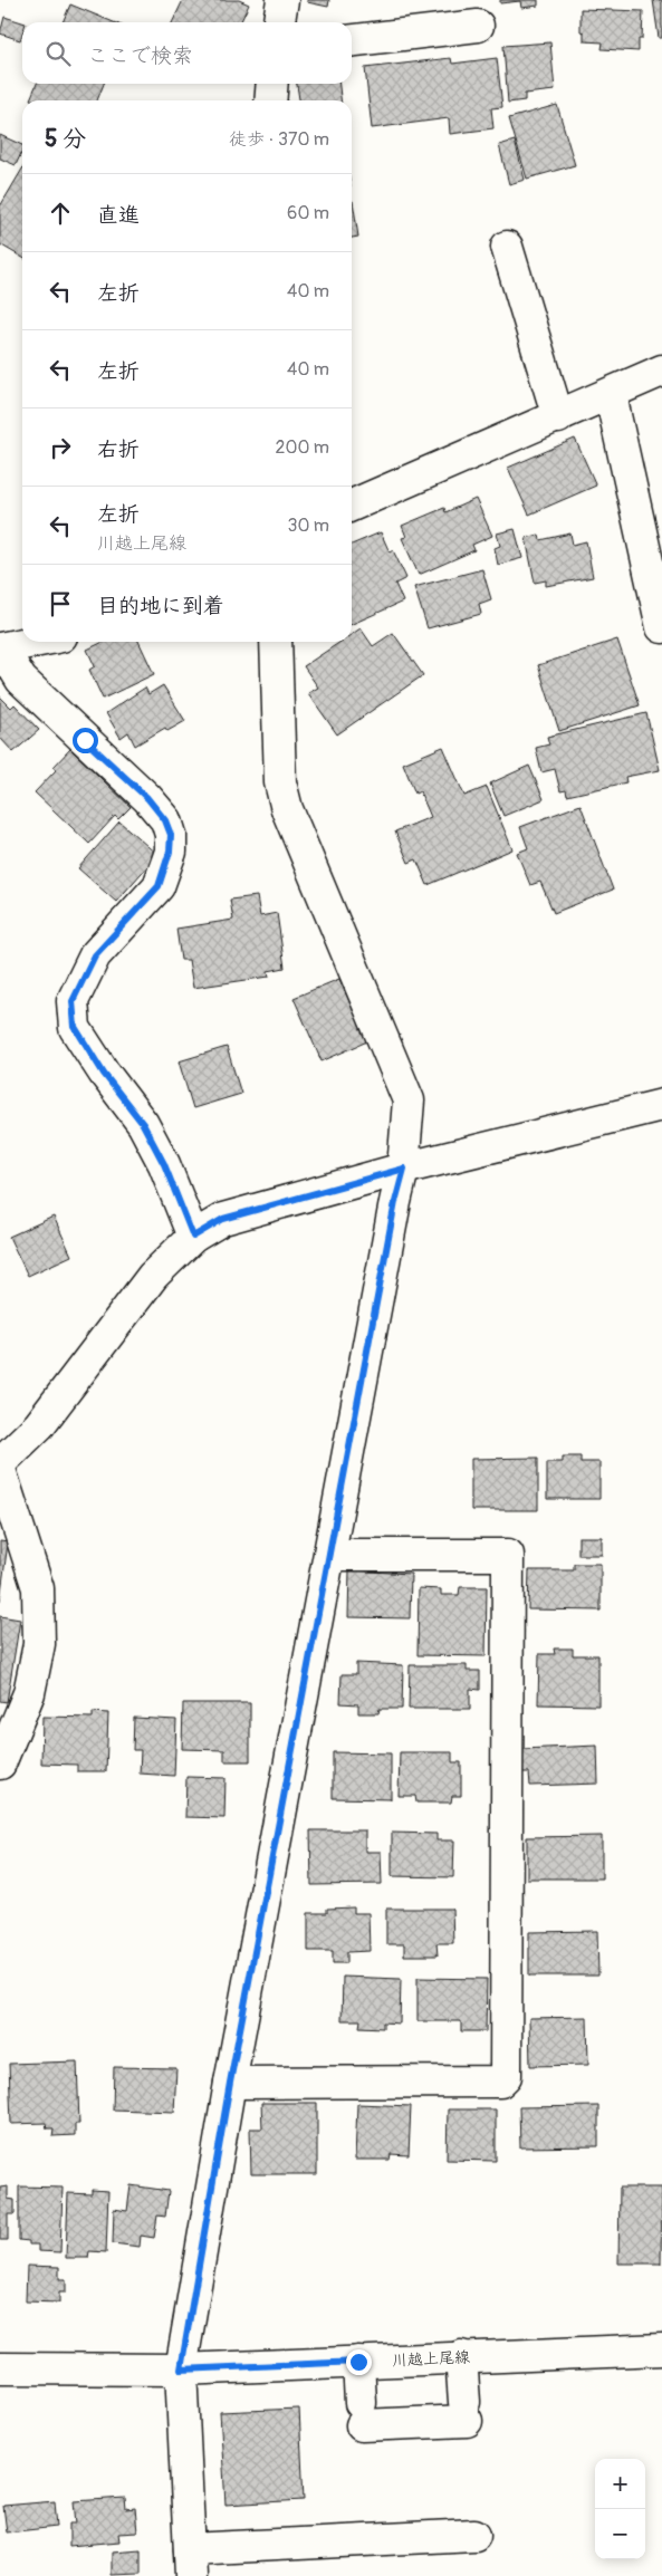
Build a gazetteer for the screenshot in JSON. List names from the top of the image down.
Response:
{
  "streets": {
    "street": ["川越上尾線"]
  },
  "page": {
    "search": "ここで検索",
    "heading": ["5 分", "徒歩 · 370 m"],
    "list": [
      ["直進", "60 m"],
      ["左折", "40 m"],
      ["左折", "40 m"],
      ["右折", "200 m"],
      ["左折", "川越上尾線", "30 m"],
      "目的地に到着"
    ],
    "map_buttons": ["+", "−"]
  }
}
